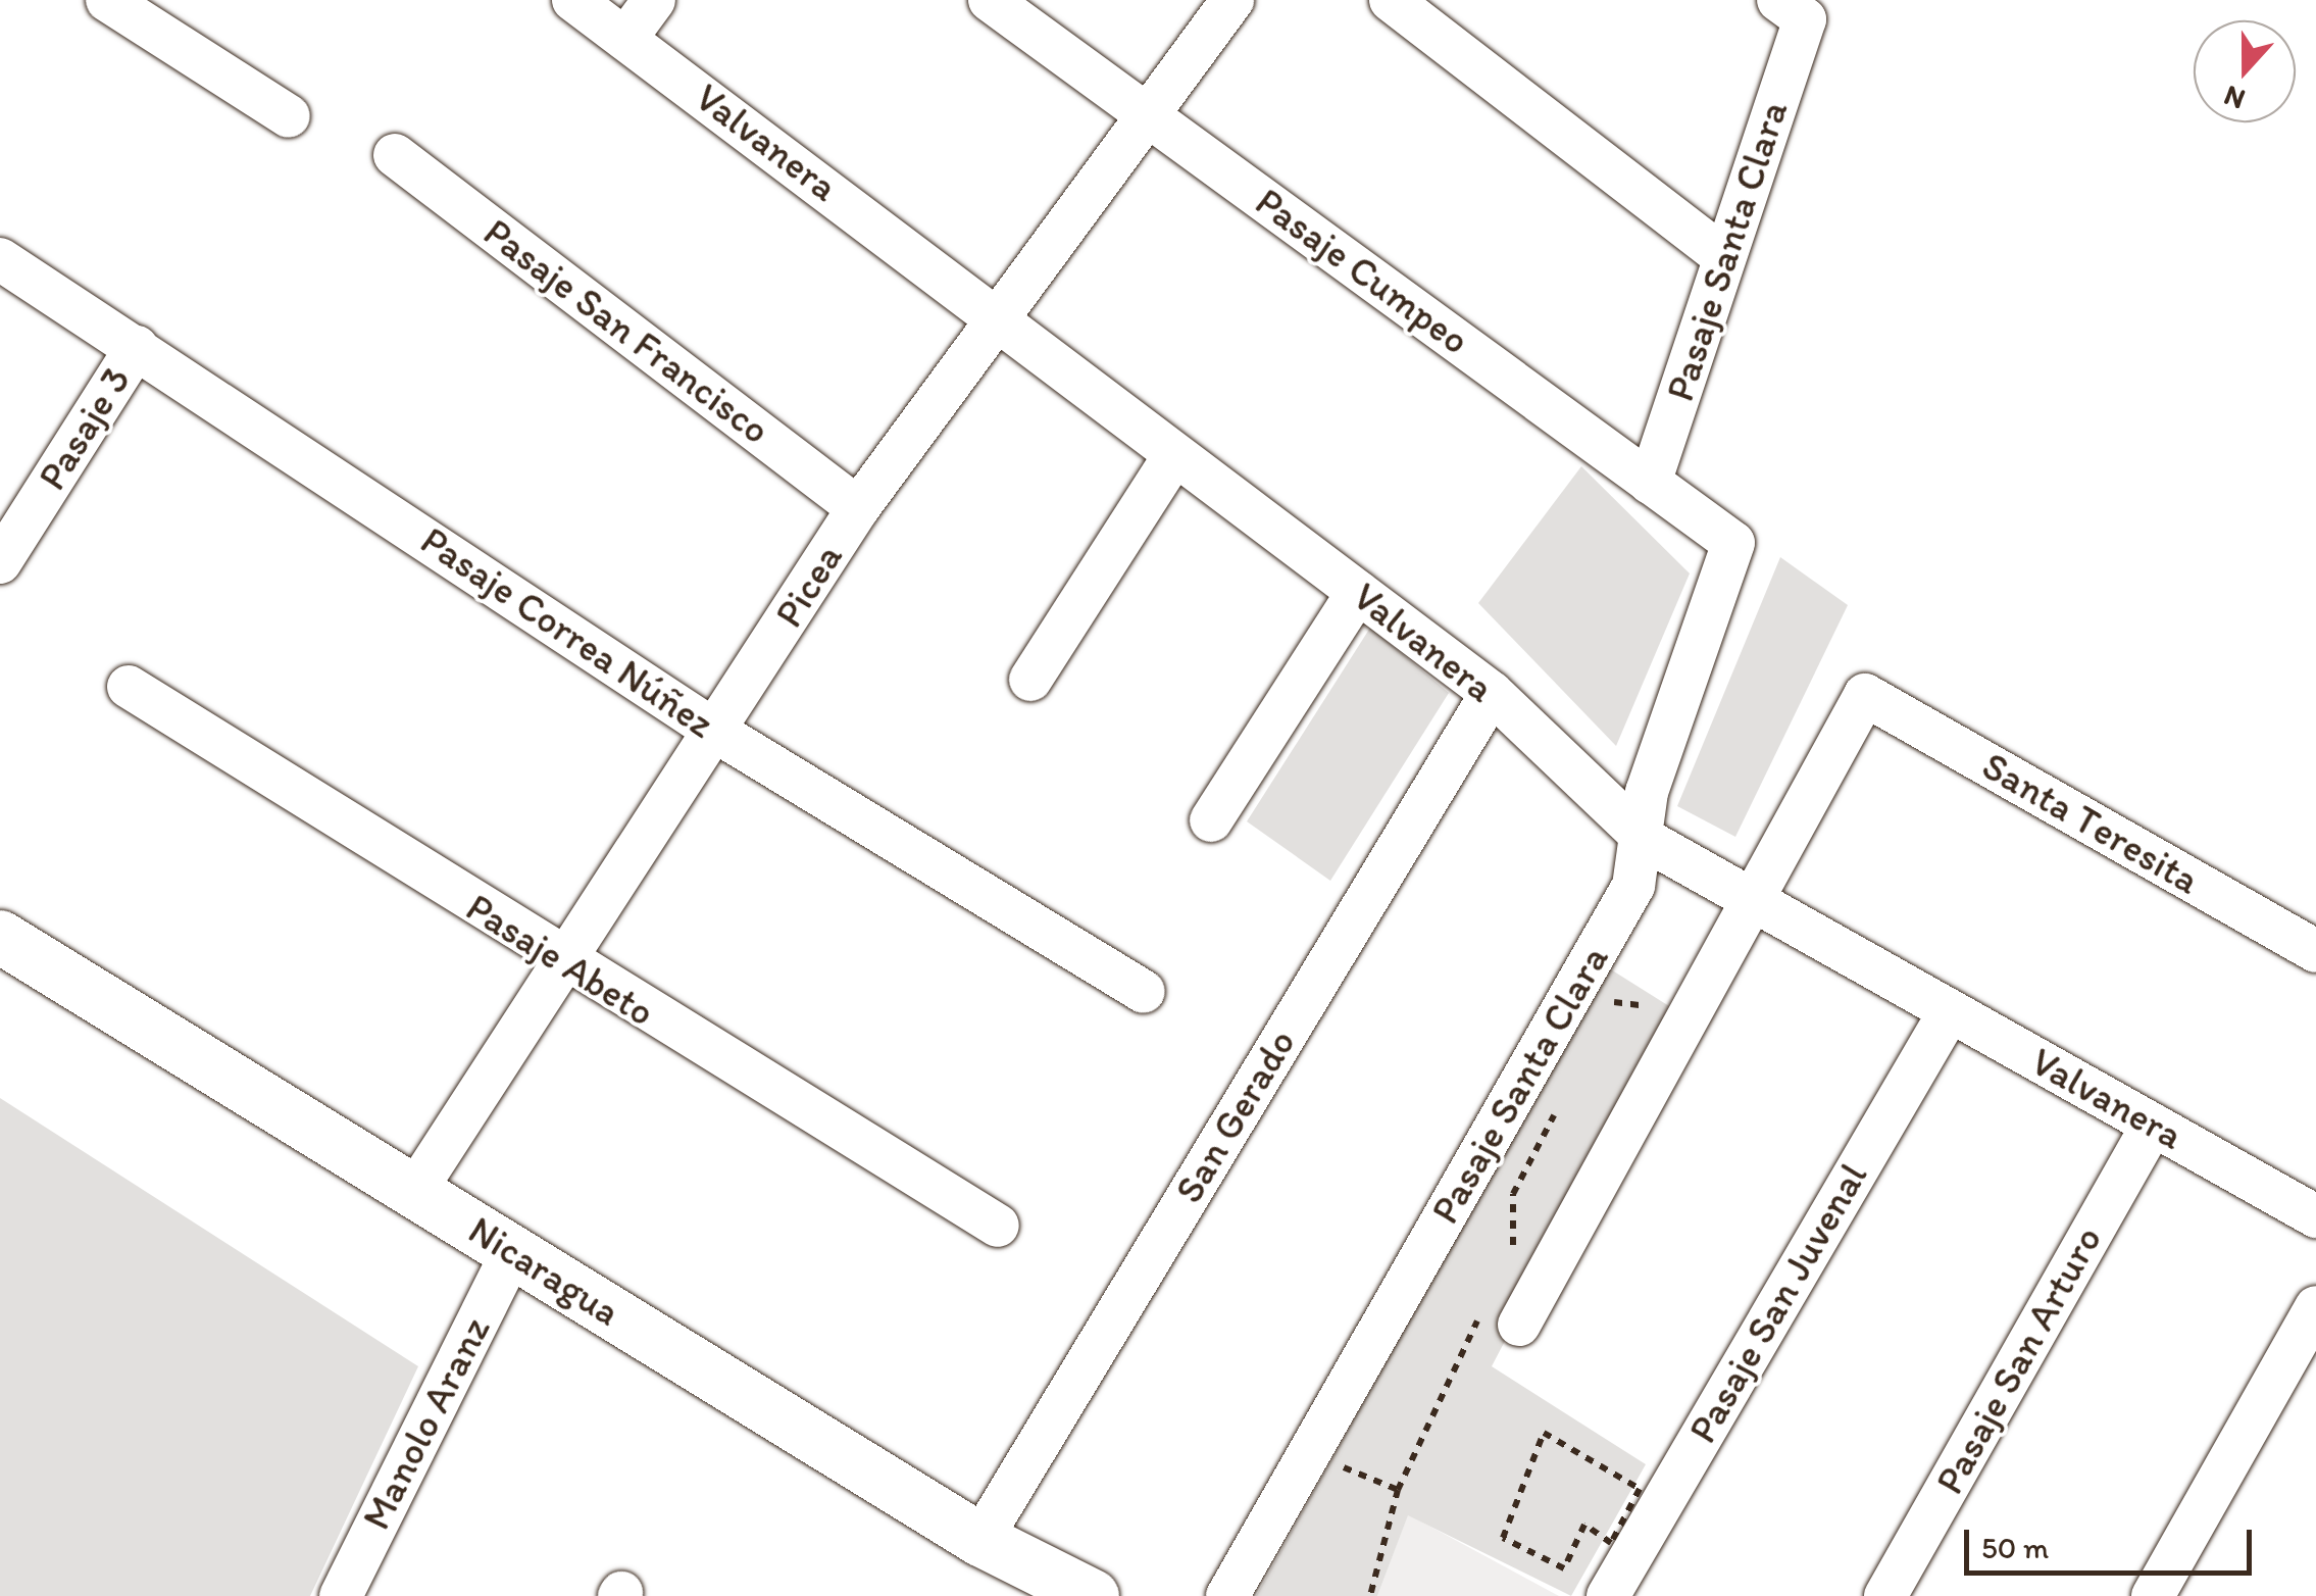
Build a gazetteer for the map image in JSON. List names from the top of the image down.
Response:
{
  "streets": {
    "street": [
      "Valvanera",
      "Pasaje Santa Clara",
      "Pasaje Cumpeo",
      "Pasaje San Francisco",
      "Pasaje 3",
      "Picea",
      "Pasaje Correa Núñez",
      "Santa Teresita",
      "Pasaje Abeto",
      "San Gerado",
      "Nicaragua",
      "Pasaje San Juvenal",
      "Pasaje San Arturo",
      "Manolo Aranz"
    ]
  },
  "crossings": [
    ["Valvanera", "Pasaje Santa Clara"],
    ["Valvanera", "Picea"],
    ["Valvanera", "Santa Teresita"],
    ["Valvanera", "San Gerado"],
    ["Valvanera", "Pasaje San Juvenal"],
    ["Valvanera", "Pasaje San Arturo"],
    ["Pasaje Santa Clara", "Pasaje Cumpeo"],
    ["Pasaje Cumpeo", "Picea"],
    ["Pasaje San Francisco", "Picea"],
    ["Pasaje 3", "Pasaje Correa Núñez"],
    ["Picea", "Pasaje Correa Núñez"],
    ["Picea", "Pasaje Abeto"],
    ["Picea", "Nicaragua"],
    ["San Gerado", "Nicaragua"],
    ["Nicaragua", "Manolo Aranz"]
  ],
  "scale_bar": "50 m",
  "north": "bottom"
}
